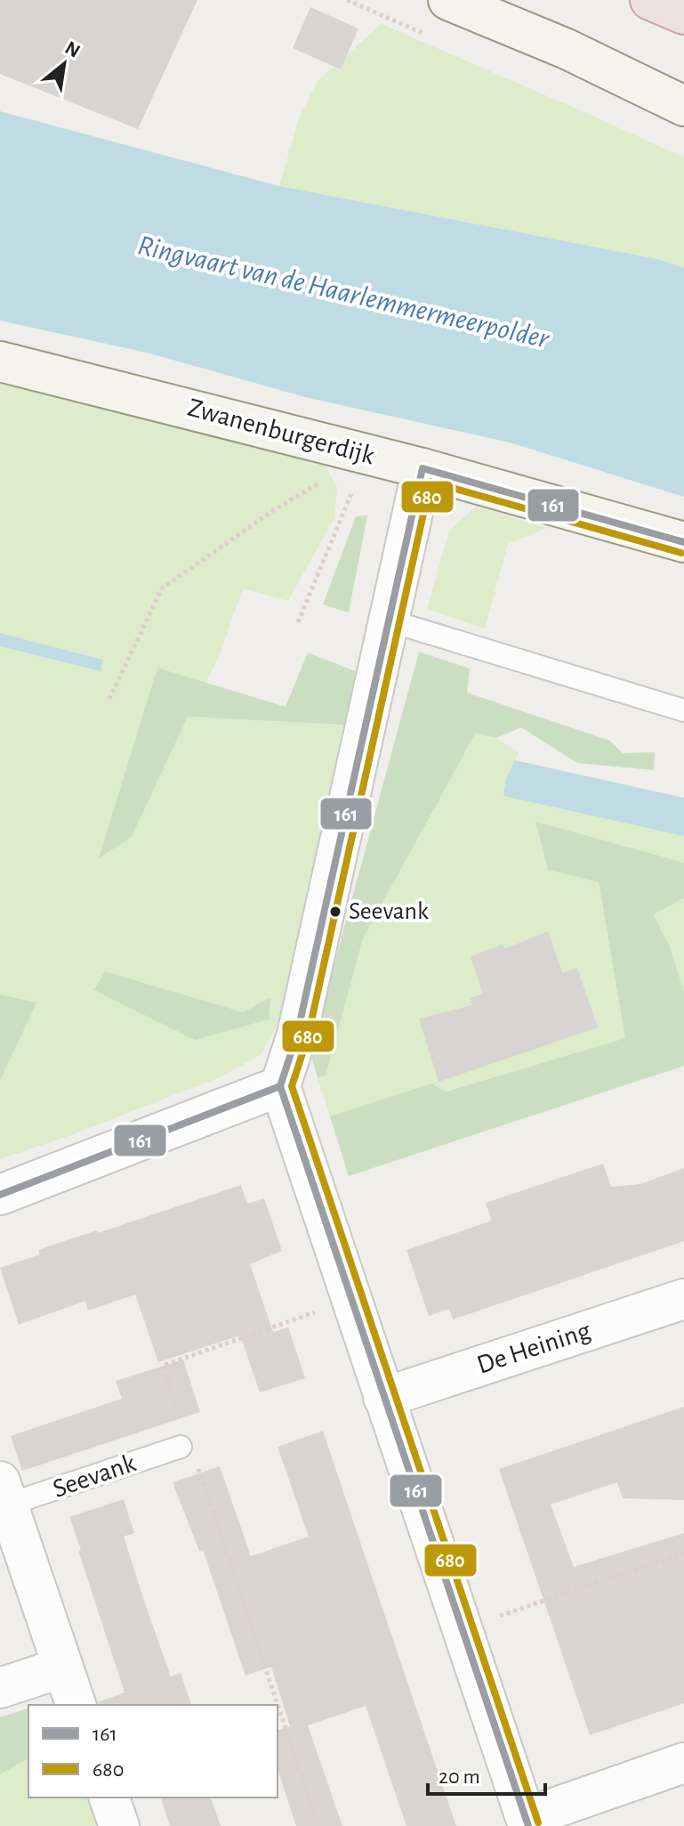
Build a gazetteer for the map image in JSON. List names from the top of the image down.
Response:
{
  "streets": {
    "street": ["Zwanenburgerdijk", "De Heining", "Seevank"]
  },
  "water": ["Ringvaart van de Haarlemmermeerpolder"],
  "places": ["Seevank"],
  "lines": ["transit line 161", "transit line 680"],
  "legend": ["161", "680"],
  "scale_bar": "20 m",
  "north": "top right"
}
